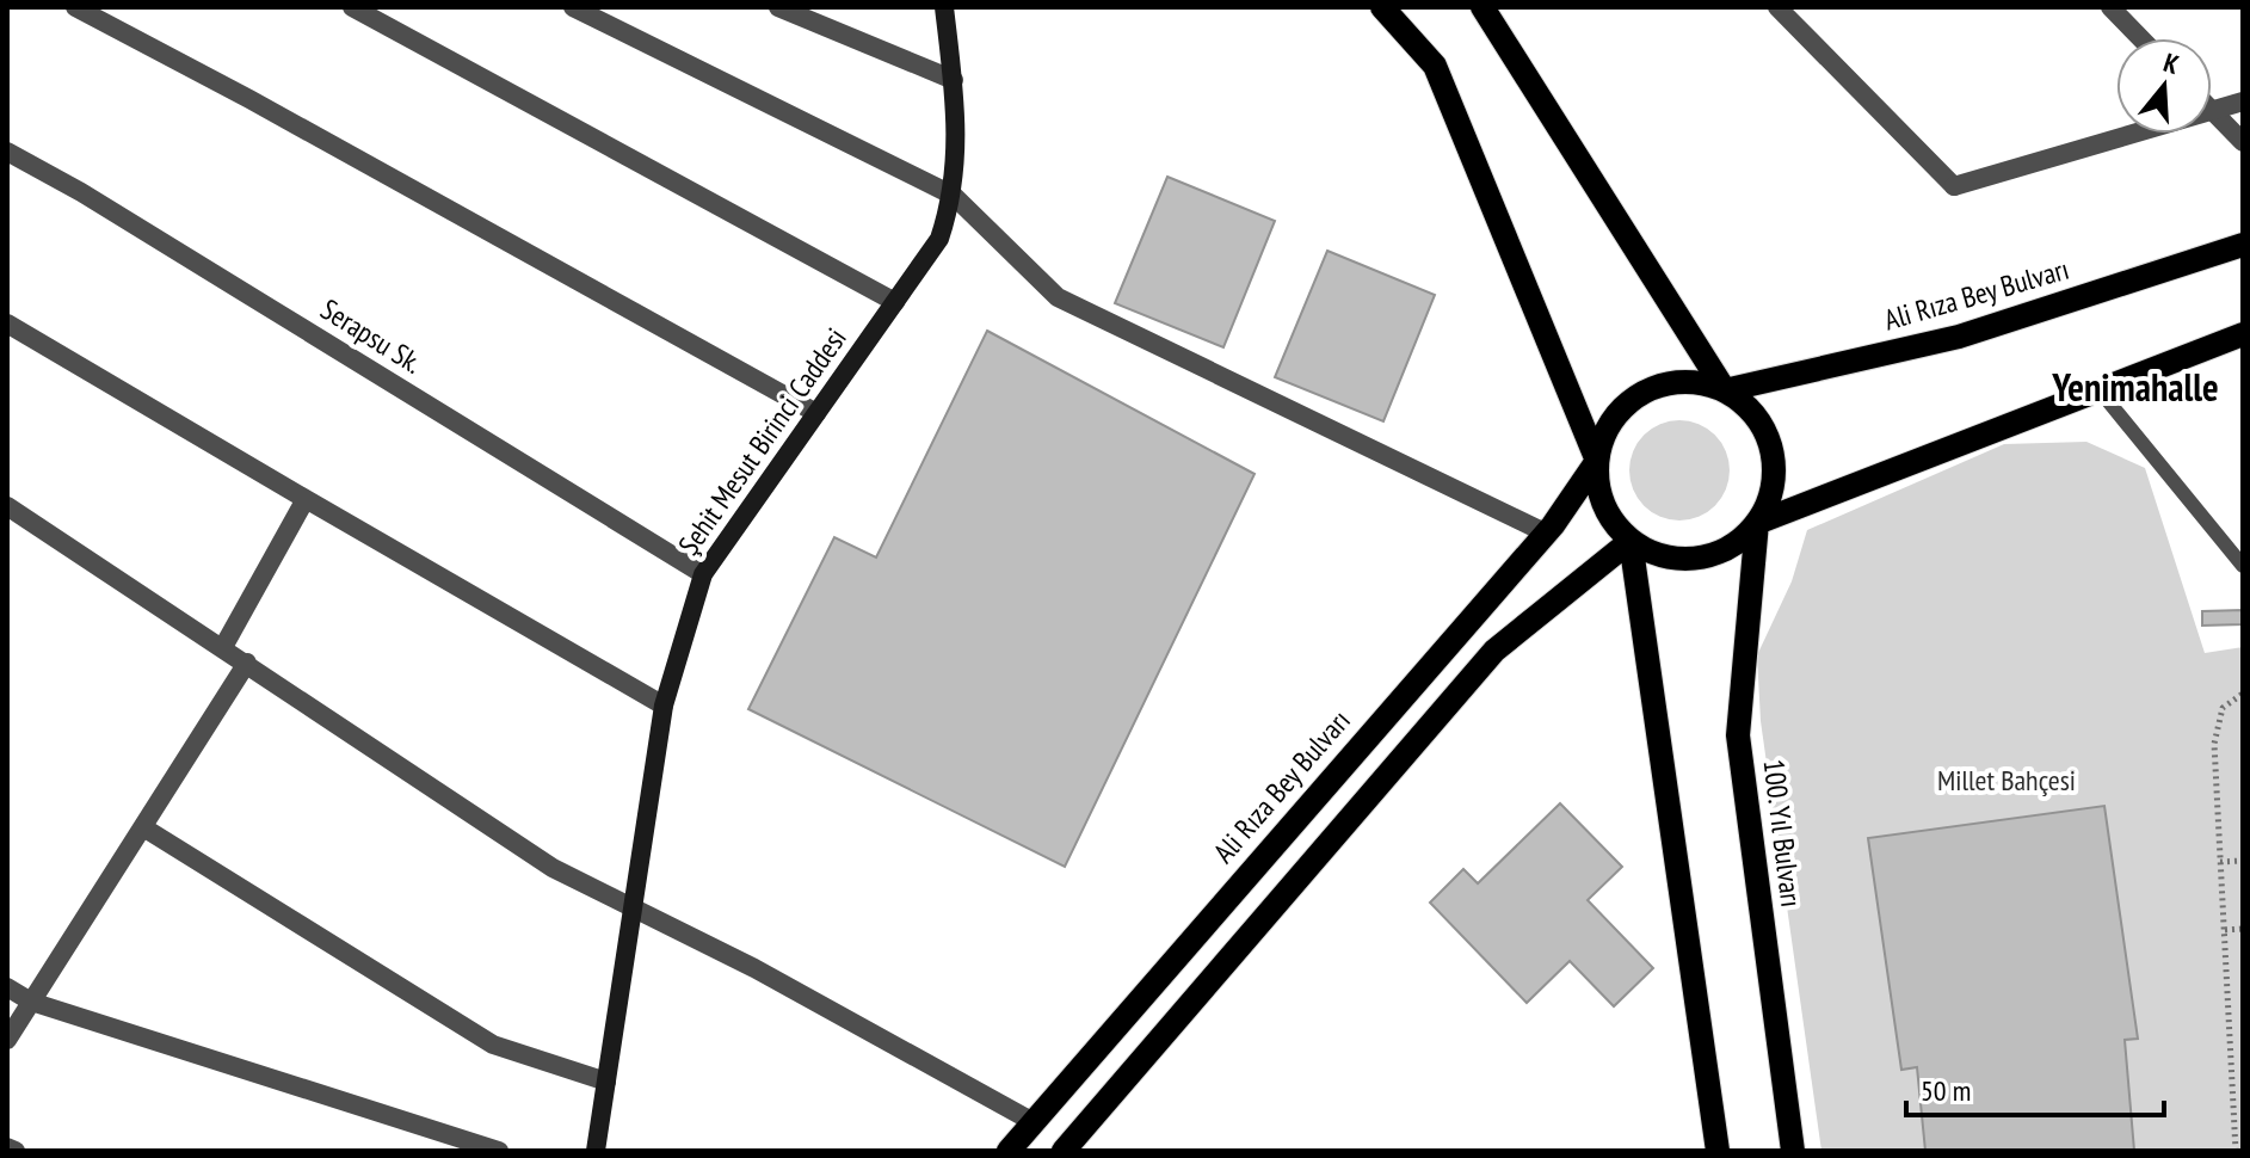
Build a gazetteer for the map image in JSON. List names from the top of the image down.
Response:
{
  "streets": {
    "main road": ["Ali Rıza Bey Bulvarı", "Şehit Mesut Birinci Caddesi", "100. Yıl Bulvarı"],
    "street": ["Serapsu Sk."]
  },
  "crossings": [
    ["Ali Rıza Bey Bulvarı", "100. Yıl Bulvarı"],
    ["Serapsu Sk.", "Şehit Mesut Birinci Caddesi"]
  ],
  "districts": ["Yenimahalle"],
  "parks": ["Millet Bahçesi"],
  "scale_bar": "50 m",
  "north": "top"
}
